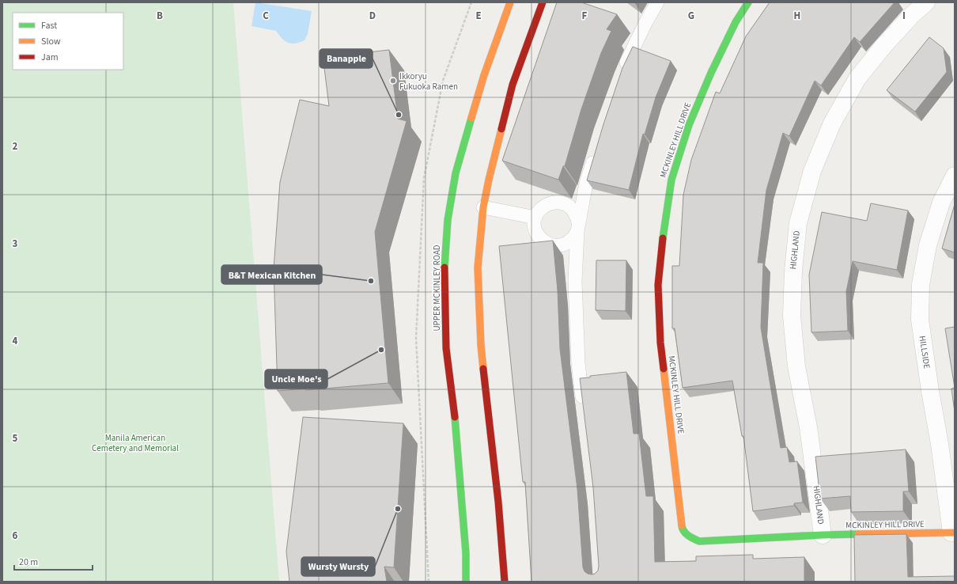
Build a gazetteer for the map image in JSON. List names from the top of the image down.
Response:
{
  "streets": {
    "main road": ["MCKINLEY HILL DRIVE", "UPPER MCKINLEY ROAD"],
    "street": ["HIGHLAND", "HILLSIDE"]
  },
  "crossings": [
    ["MCKINLEY HILL DRIVE", "HIGHLAND"],
    ["MCKINLEY HILL DRIVE", "HILLSIDE"]
  ],
  "parks": ["Manila American Cemetery and Memorial"],
  "places": [
    "Ikkoryu Fukuoka Ramen",
    "Banapple",
    "B&T Mexican Kitchen",
    "Uncle Moe's",
    "Wursty Wursty"
  ],
  "legend": ["Fast", "Slow", "Jam"],
  "scale_bar": "20 m",
  "grid": {
    "columns": [
      "B",
      "C",
      "D",
      "E",
      "F",
      "G",
      "H",
      "I"
    ],
    "rows": [
      "2",
      "3",
      "4",
      "5",
      "6"
    ]
  }
}
